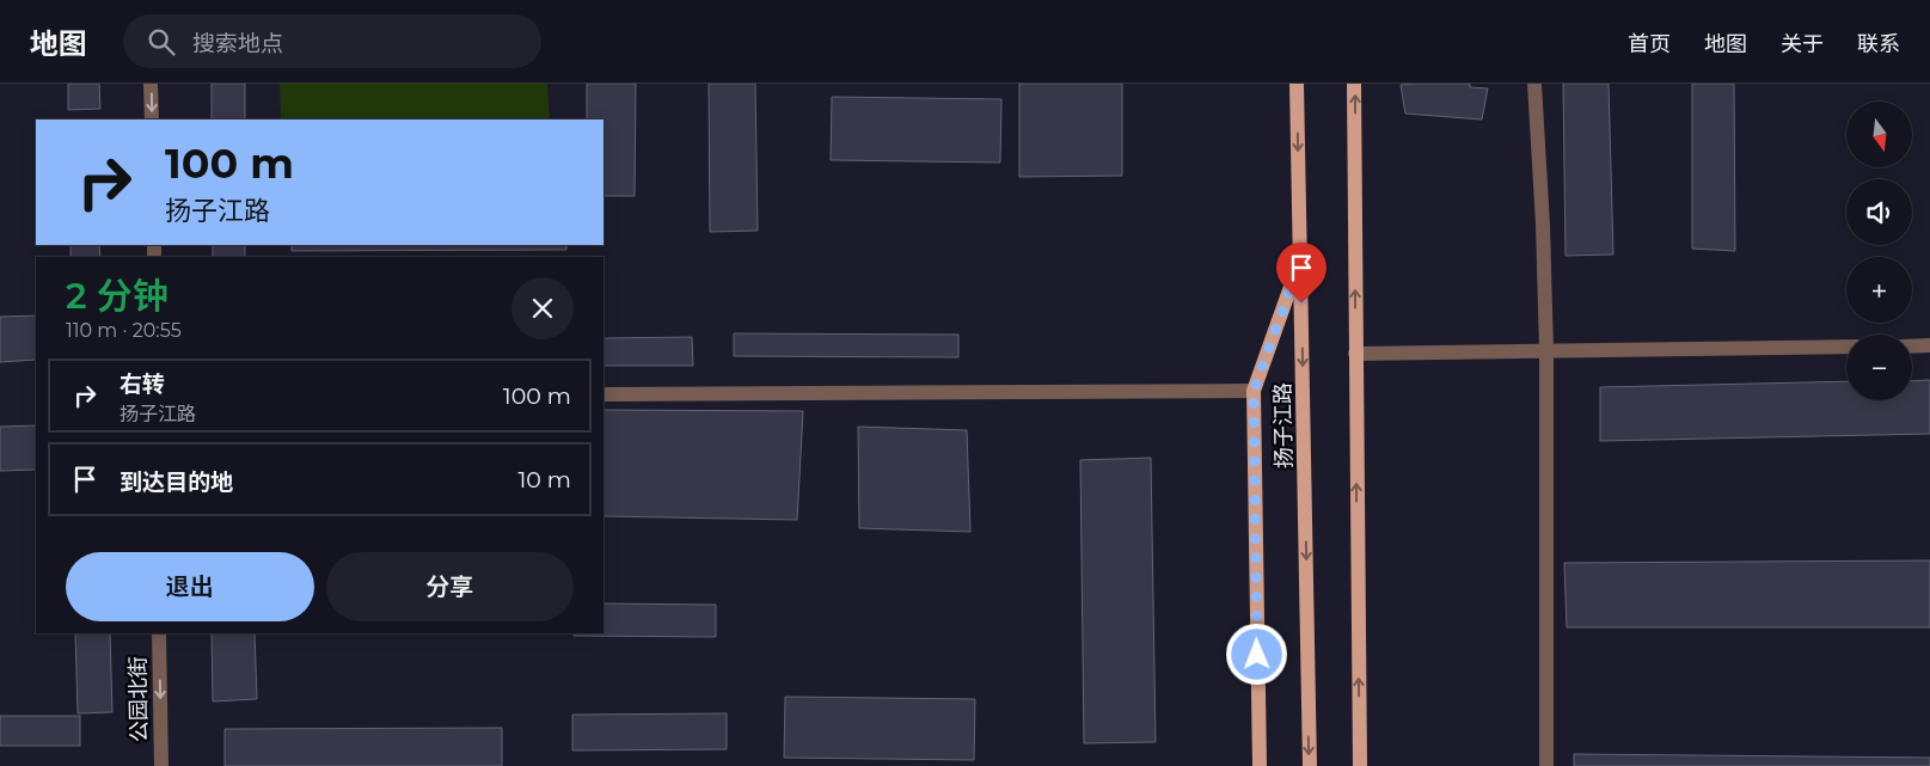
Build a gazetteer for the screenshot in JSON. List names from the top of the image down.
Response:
{
  "streets": {
    "main road": ["扬子江路"],
    "street": ["公园北街"]
  },
  "one_way": ["公园北街"],
  "north": "bottom",
  "page": {
    "header": "地图",
    "search": "搜索地点",
    "nav": [
      "首页",
      "地图",
      "关于",
      "联系"
    ],
    "map_buttons": ["+", "−"],
    "turn": ["100 m", "扬子江路"],
    "heading": ["2 分钟", "110 m · 20:55"],
    "list": [
      {
        "name": "右转",
        "note": "扬子江路",
        "value": "100 m"
      },
      {
        "name": "到达目的地",
        "value": "10 m"
      }
    ],
    "buttons": ["退出", "分享"]
  }
}
